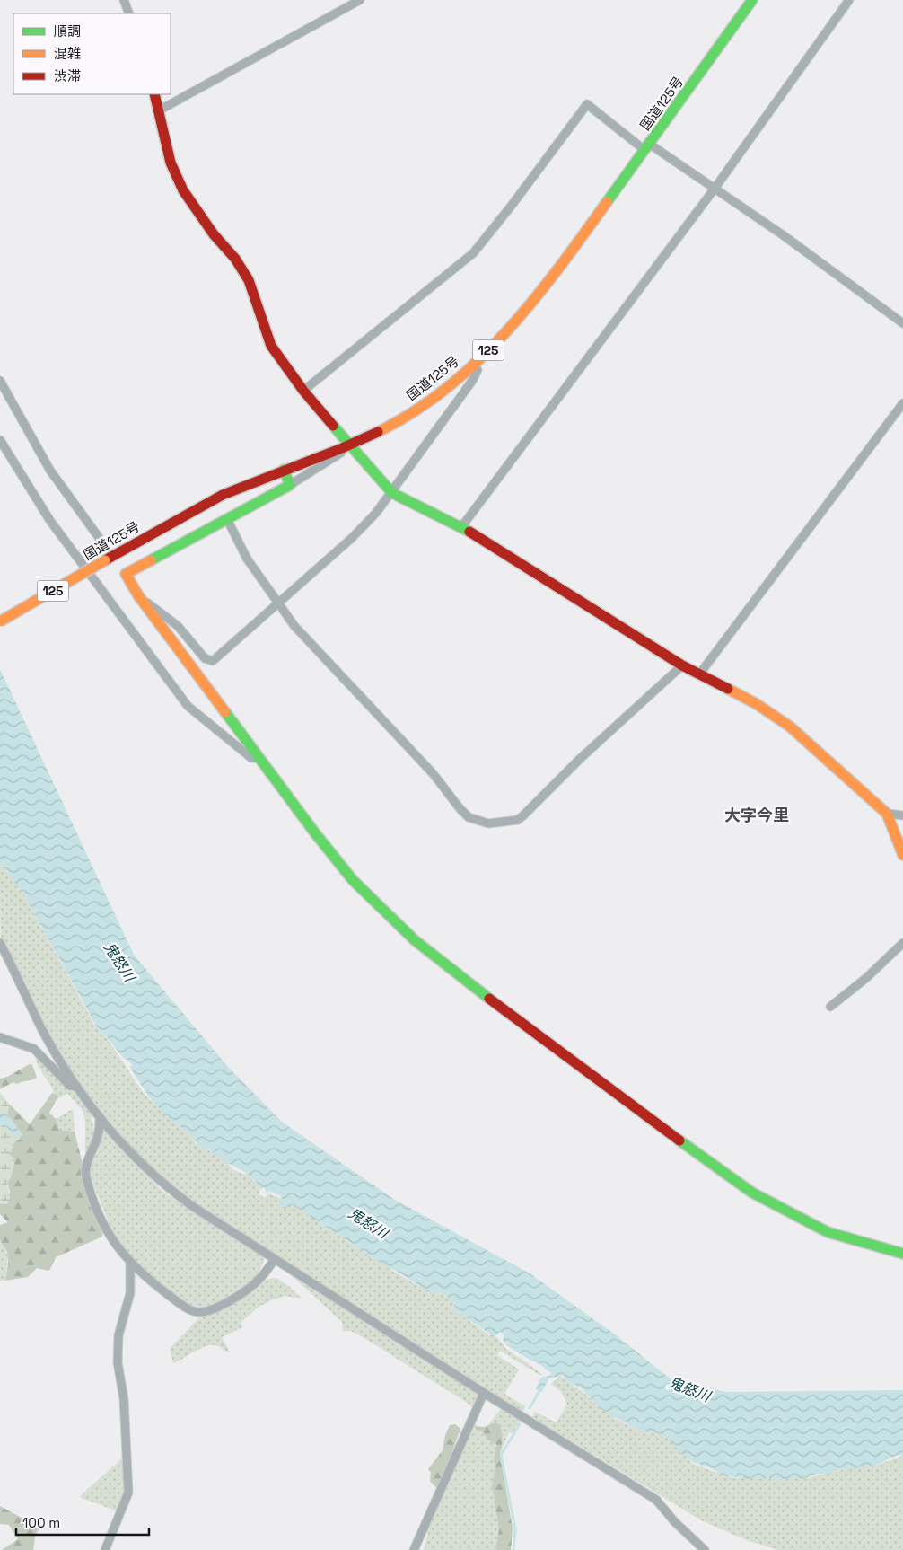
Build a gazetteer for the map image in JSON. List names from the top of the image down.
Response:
{
  "streets": {
    "main road": ["国道125号", "125"]
  },
  "districts": ["大字今里"],
  "water": ["鬼怒川"],
  "legend": ["順調", "混雑", "渋滞"],
  "scale_bar": "100 m"
}
